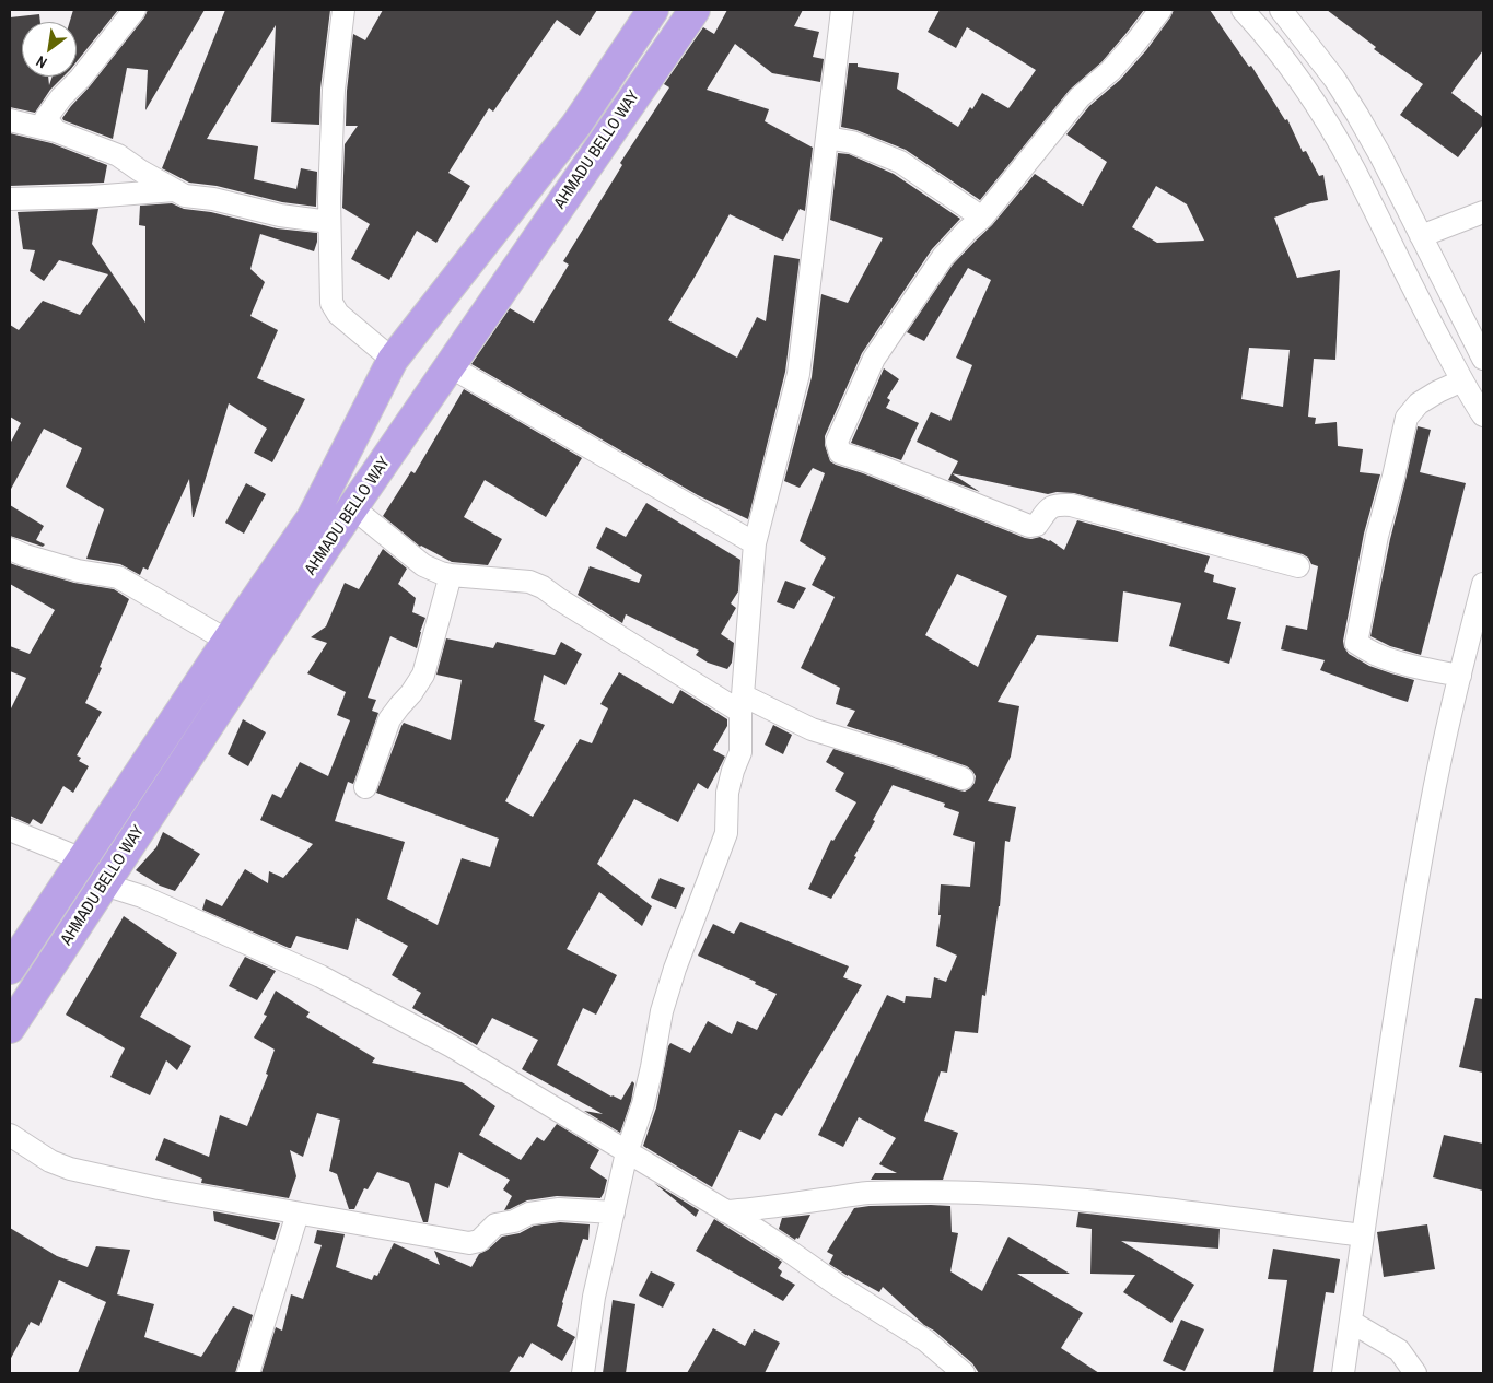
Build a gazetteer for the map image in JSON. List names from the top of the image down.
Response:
{
  "streets": {
    "highway": ["AHMADU BELLO WAY"]
  },
  "north": "bottom left"
}
